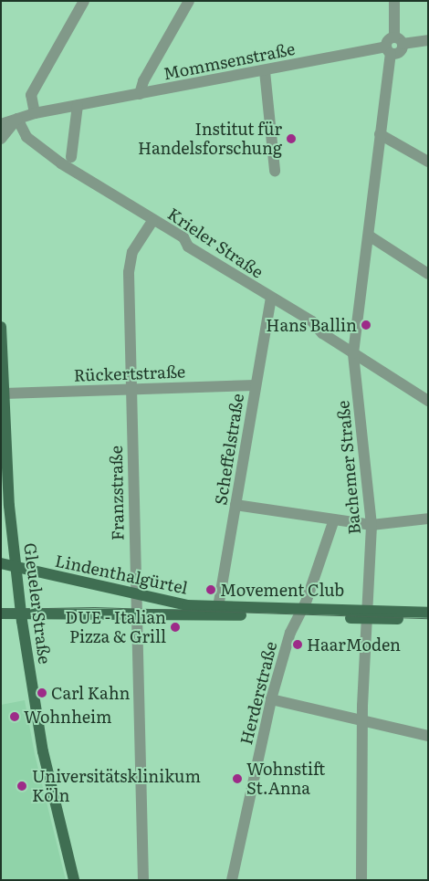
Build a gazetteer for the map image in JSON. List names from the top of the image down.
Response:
{
  "streets": {
    "main road": ["Lindenthalgürtel", "Gleueler Straße"],
    "street": [
      "Mommsenstraße",
      "Krieler Straße",
      "Rückertstraße",
      "Scheffelstraße",
      "Bachemer Straße",
      "Franzstraße",
      "Herderstraße"
    ]
  },
  "crossings": [
    ["Mommsenstraße", "Krieler Straße"],
    ["Mommsenstraße", "Bachemer Straße"],
    ["Krieler Straße", "Scheffelstraße"],
    ["Krieler Straße", "Bachemer Straße"],
    ["Krieler Straße", "Franzstraße"],
    ["Rückertstraße", "Scheffelstraße"],
    ["Rückertstraße", "Franzstraße"],
    ["Rückertstraße", "Gleueler Straße"],
    ["Scheffelstraße", "Lindenthalgürtel"],
    ["Bachemer Straße", "Lindenthalgürtel"],
    ["Franzstraße", "Lindenthalgürtel"],
    ["Lindenthalgürtel", "Gleueler Straße"],
    ["Lindenthalgürtel", "Herderstraße"]
  ],
  "places": [
    "Institut für Handelsforschung",
    "Hans Ballin",
    "Movement Club",
    "DUE - Italian Pizza & Grill",
    "HaarModen",
    "Carl Kahn",
    "Wohnheim",
    "Wohnstift St.Anna",
    "Universitätsklinikum Köln"
  ]
}
